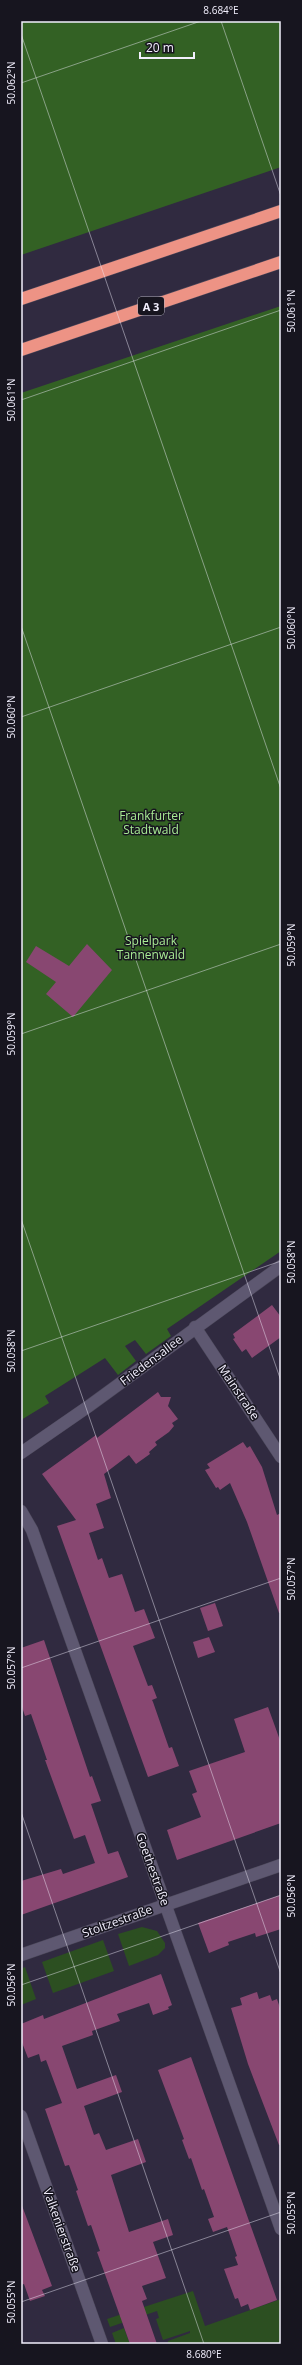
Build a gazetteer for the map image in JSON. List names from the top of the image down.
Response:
{
  "streets": {
    "highway": ["A 3"],
    "street": [
      "Friedensallee",
      "Mainstraße",
      "Goethestraße",
      "Stoltzestraße",
      "Valkenierstraße"
    ]
  },
  "crossings": [
    ["Friedensallee", "Mainstraße"],
    ["Goethestraße", "Stoltzestraße"]
  ],
  "parks": ["Frankfurter Stadtwald", "Spielpark Tannenwald"],
  "scale_bar": "20 m",
  "coordinates": [
    "8.684°E",
    "50.062°N",
    "50.061°N",
    "50.060°N",
    "50.059°N",
    "50.058°N",
    "50.057°N",
    "50.056°N",
    "50.055°N",
    "8.680°E"
  ]
}
